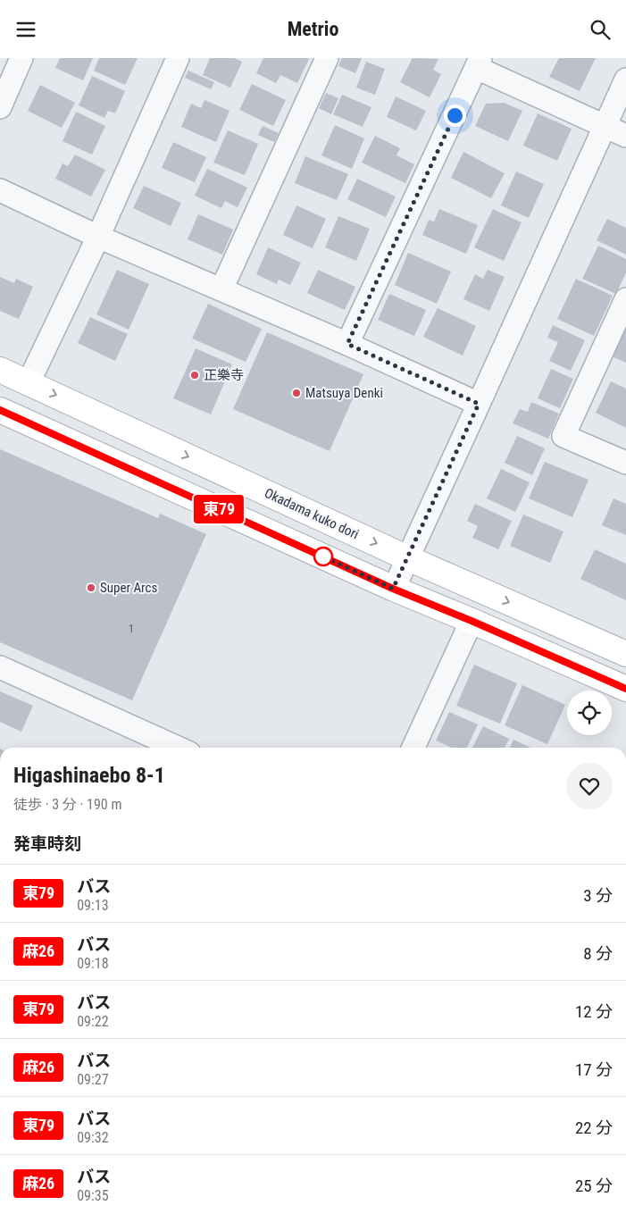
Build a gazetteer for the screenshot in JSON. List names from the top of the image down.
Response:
{
  "streets": {
    "main road": ["Okadama kuko dori"]
  },
  "places": ["正樂寺", "Matsuya Denki", "Super Arcs"],
  "lines": ["bus line 東79"],
  "house_numbers": ["1"],
  "page": {
    "header": "Metrio",
    "on_map": "東79",
    "heading": [
      ["Higashinaebo 8-1", "徒歩 · 3 分 · 190 m"],
      "発車時刻"
    ],
    "list": [
      {
        "mark": "東79",
        "name": "バス",
        "note": "09:13",
        "value": "3 分"
      },
      {
        "mark": "麻26",
        "name": "バス",
        "note": "09:18",
        "value": "8 分"
      },
      {
        "mark": "東79",
        "name": "バス",
        "note": "09:22",
        "value": "12 分"
      },
      {
        "mark": "麻26",
        "name": "バス",
        "note": "09:27",
        "value": "17 分"
      },
      {
        "mark": "東79",
        "name": "バス",
        "note": "09:32",
        "value": "22 分"
      },
      {
        "mark": "麻26",
        "name": "バス",
        "note": "09:35",
        "value": "25 分"
      }
    ]
  }
}
